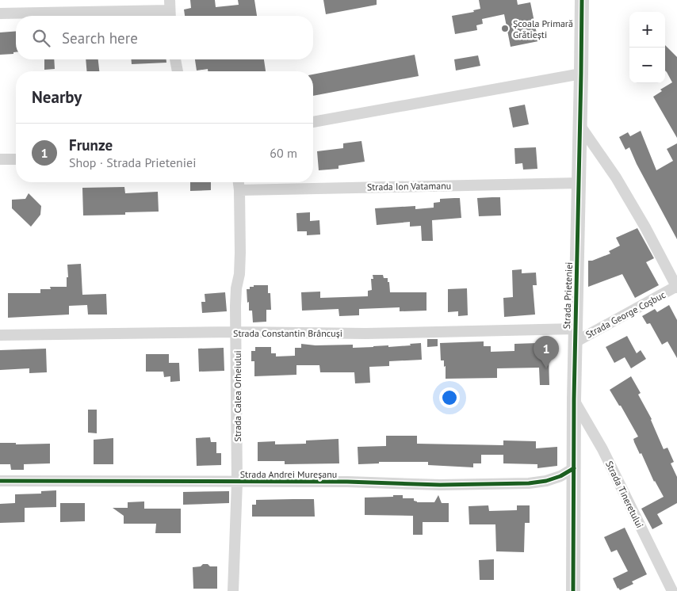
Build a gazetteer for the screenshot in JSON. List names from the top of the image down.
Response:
{
  "streets": {
    "street": [
      "Strada Ion Vatamanu",
      "Strada Prieteniei",
      "Strada George Coșbuc",
      "Strada Constantin Brâncuși",
      "Strada Calea Orheiului",
      "Strada Andrei Mureșanu",
      "Strada Tineretului"
    ]
  },
  "crossings": [
    ["Strada Ion Vatamanu", "Strada Prieteniei"],
    ["Strada Ion Vatamanu", "Strada Calea Orheiului"],
    ["Strada Prieteniei", "Strada George Coșbuc"],
    ["Strada Prieteniei", "Strada Constantin Brâncuși"],
    ["Strada Prieteniei", "Strada Andrei Mureșanu"],
    ["Strada Prieteniei", "Strada Tineretului"],
    ["Strada George Coșbuc", "Strada Constantin Brâncuși"],
    ["Strada Constantin Brâncuși", "Strada Calea Orheiului"],
    ["Strada Calea Orheiului", "Strada Andrei Mureșanu"]
  ],
  "places": ["Școala Primară Grătiești"],
  "page": {
    "map_buttons": ["+", "−"],
    "search": "Search here",
    "heading": "Nearby",
    "list": [
      {
        "mark": "1",
        "name": "Frunze",
        "note": "Shop · Strada Prieteniei",
        "value": "60 m"
      }
    ],
    "pins": "1"
  }
}
